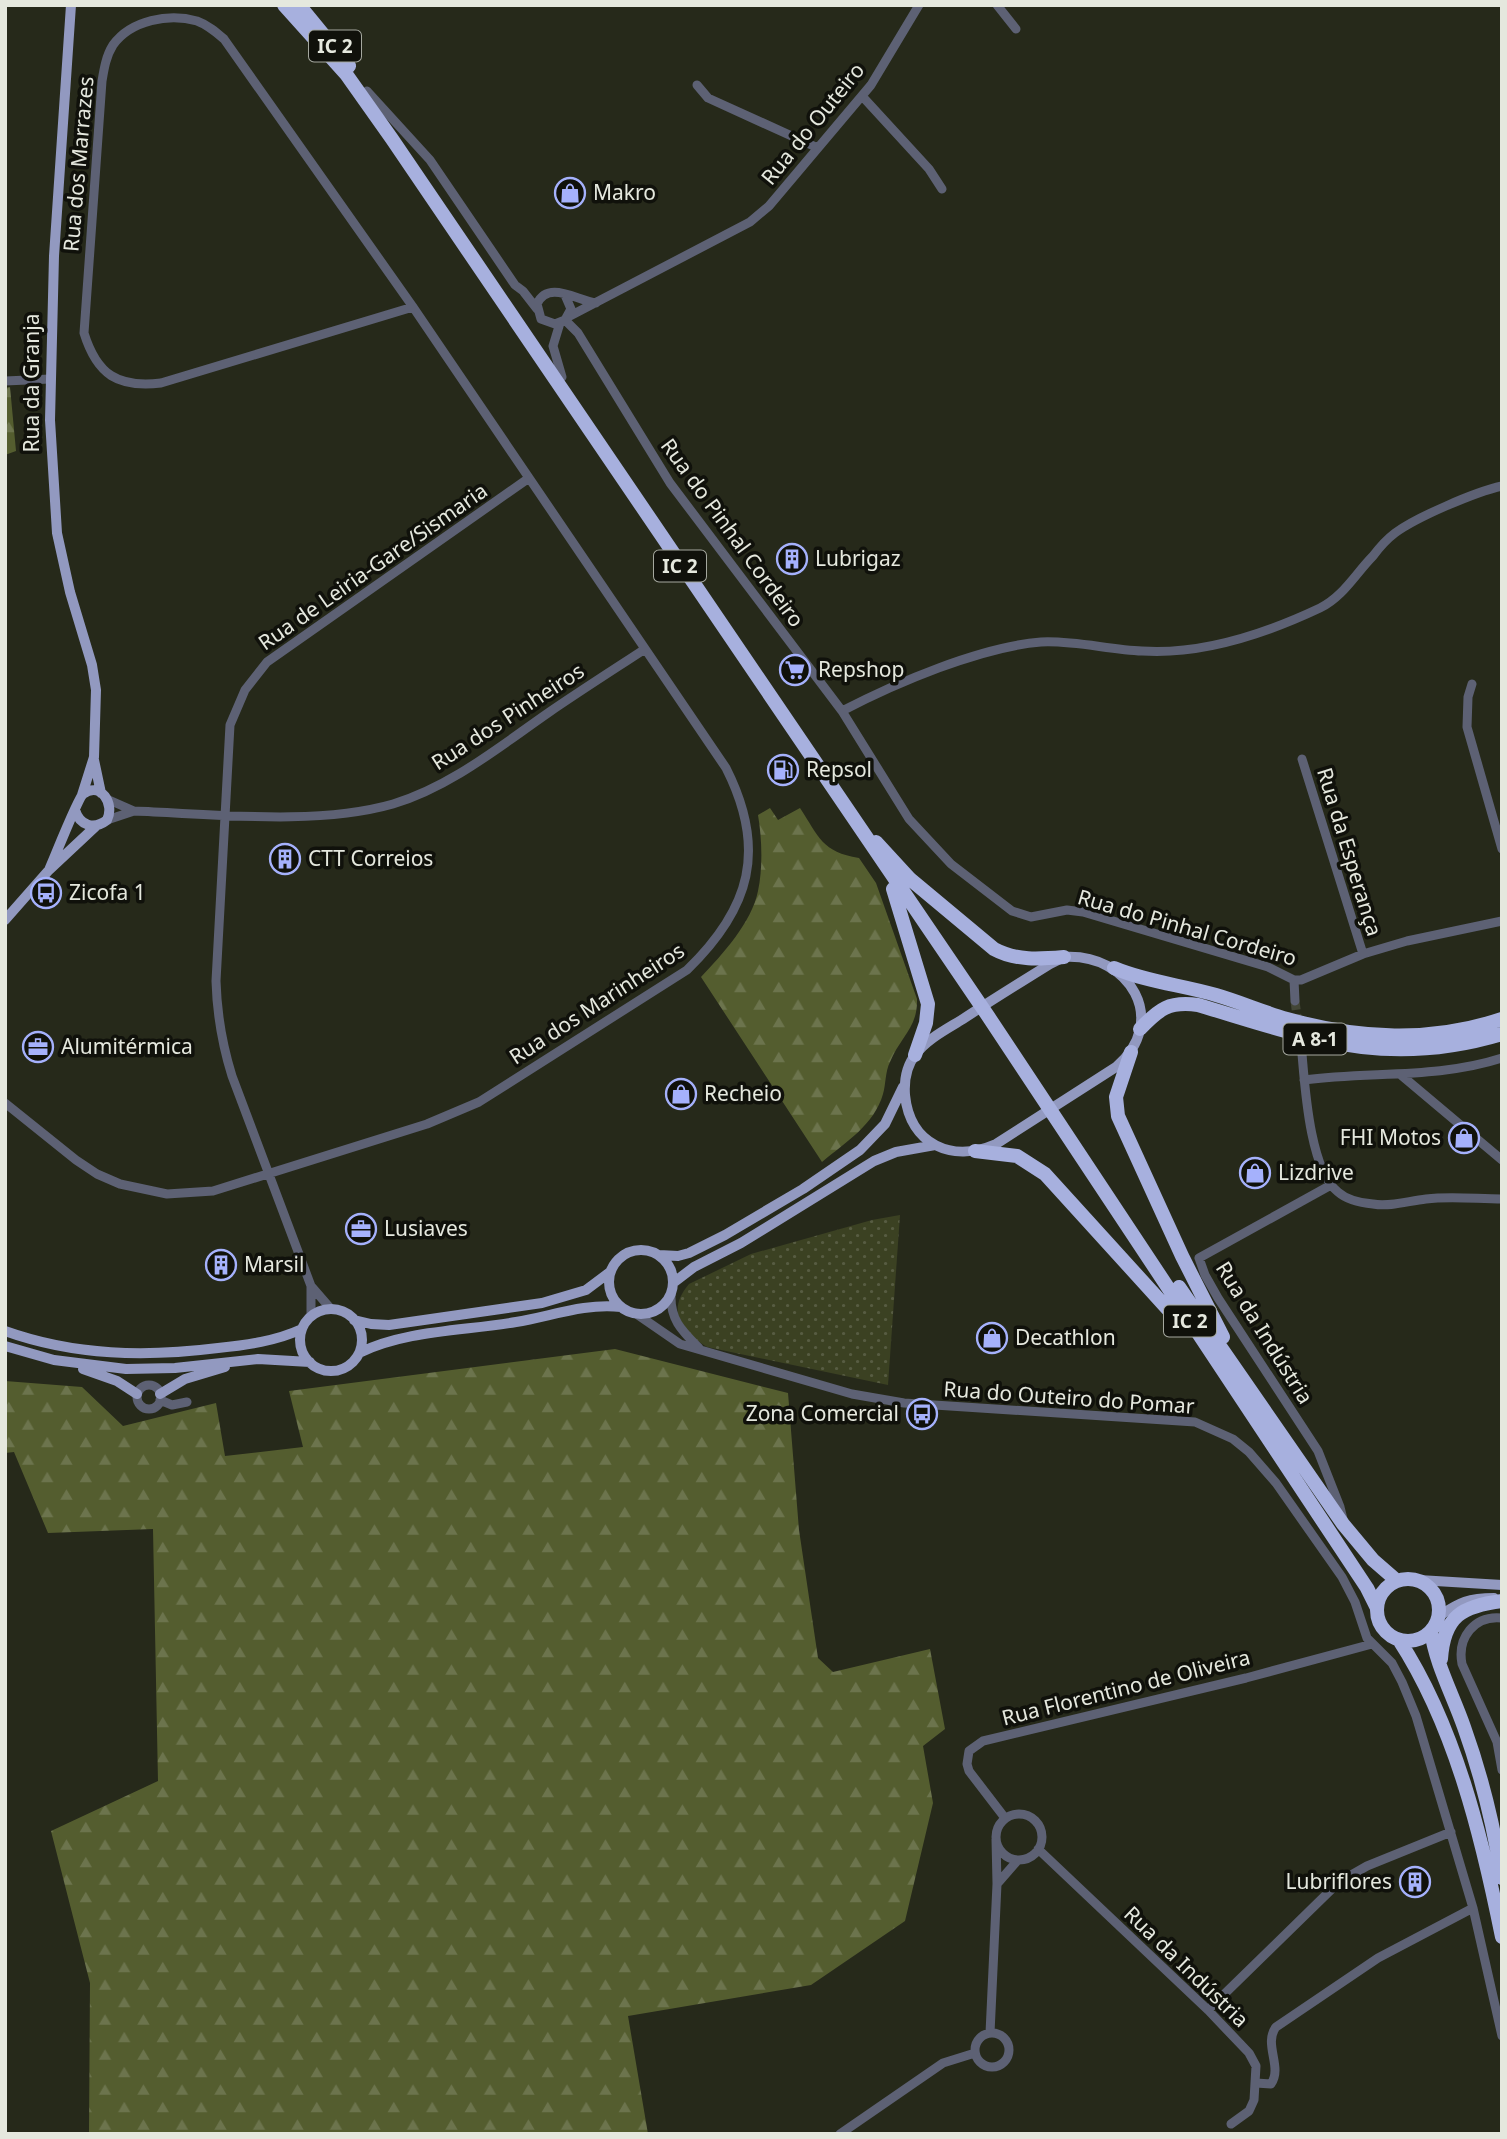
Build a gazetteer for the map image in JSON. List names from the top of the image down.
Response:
{
  "streets": {
    "highway": ["IC 2", "A 8-1"],
    "main road": ["Rua da Granja"],
    "street": [
      "Rua do Outeiro",
      "Rua dos Marrazes",
      "Rua do Pinhal Cordeiro",
      "Rua de Leiria-Gare/Sismaria",
      "Rua dos Pinheiros",
      "Rua da Esperança",
      "Rua dos Marinheiros",
      "Rua da Indústria",
      "Rua do Outeiro do Pomar",
      "Rua Florentino de Oliveira"
    ]
  },
  "crossings": [
    ["IC 2", "Rua da Indústria"],
    ["Rua do Outeiro", "Rua do Pinhal Cordeiro"],
    ["Rua dos Marrazes", "Rua de Leiria-Gare/Sismaria"],
    ["Rua dos Marrazes", "Rua dos Marinheiros"],
    ["Rua da Granja", "Rua dos Pinheiros"],
    ["Rua do Pinhal Cordeiro", "Rua da Esperança"],
    ["Rua de Leiria-Gare/Sismaria", "Rua dos Pinheiros"],
    ["Rua de Leiria-Gare/Sismaria", "Rua dos Marinheiros"],
    ["Rua dos Pinheiros", "Rua dos Marinheiros"],
    ["Rua da Indústria", "Rua Florentino de Oliveira"],
    ["Rua do Outeiro do Pomar", "Rua Florentino de Oliveira"]
  ],
  "places": {
    "shop": [
      "Makro",
      "Recheio",
      "FHI Motos",
      "Lizdrive",
      "Decathlon"
    ],
    "building": [
      "Lubrigaz",
      "CTT Correios",
      "Marsil",
      "Lubriflores"
    ],
    "supermarket": ["Repshop"],
    "fuel station": ["Repsol"],
    "bus stop": ["Zicofa 1", "Zona Comercial"],
    "office": ["Alumitérmica", "Lusiaves"]
  }
}
